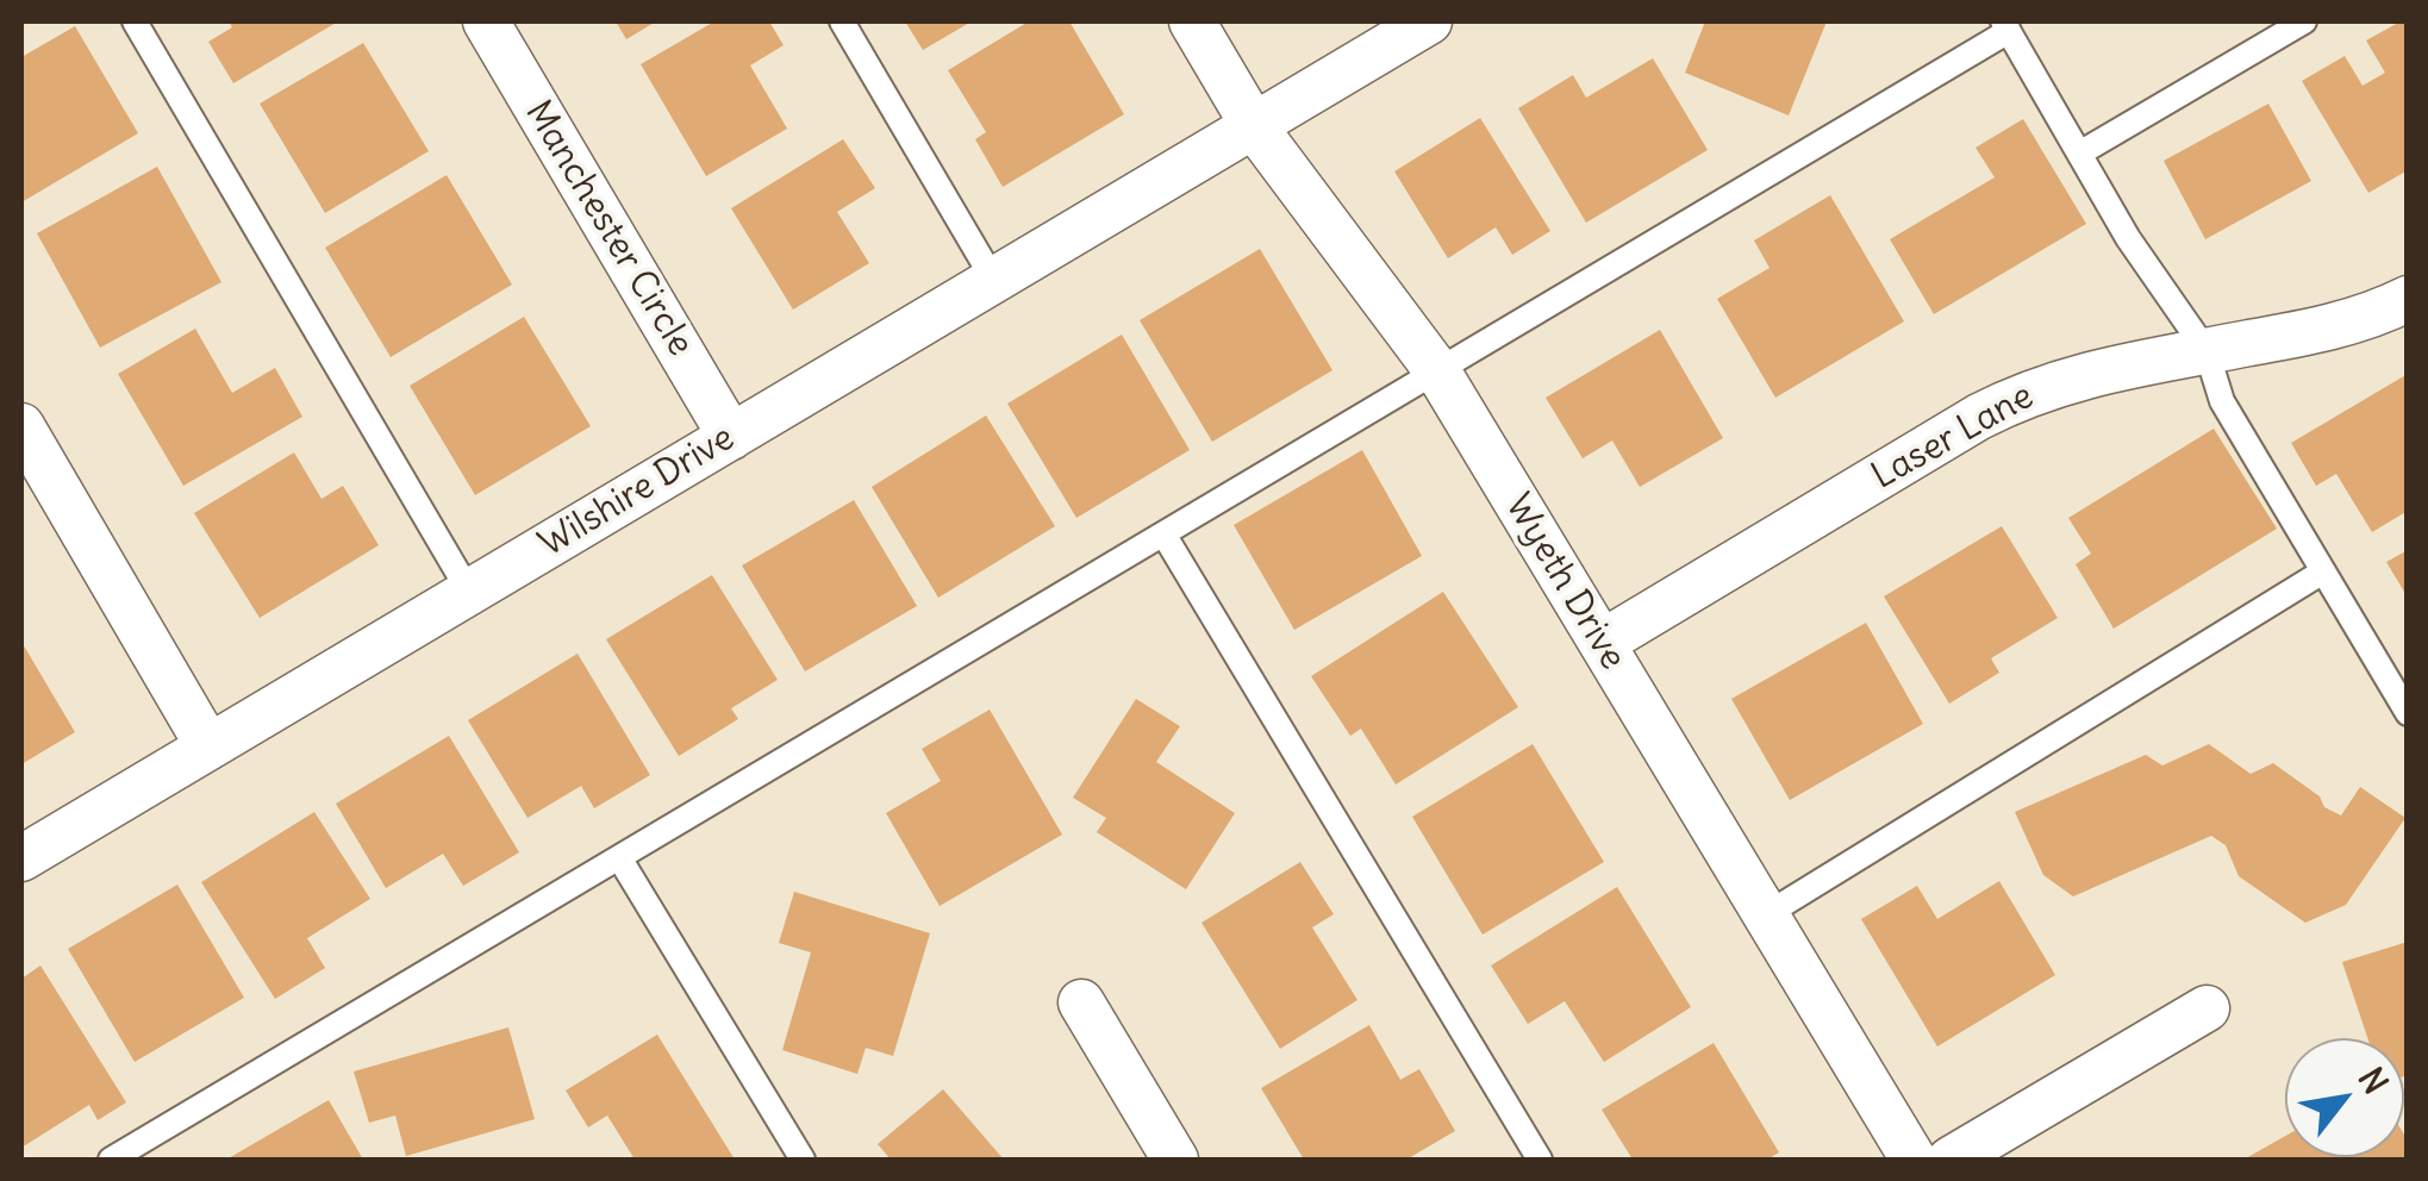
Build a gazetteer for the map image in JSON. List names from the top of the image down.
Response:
{
  "streets": {
    "street": [
      "Manchester Circle",
      "Laser Lane",
      "Wilshire Drive",
      "Wyeth Drive"
    ]
  },
  "crossings": [
    ["Manchester Circle", "Wilshire Drive"],
    ["Laser Lane", "Wyeth Drive"],
    ["Wilshire Drive", "Wyeth Drive"]
  ],
  "north": "top right"
}
